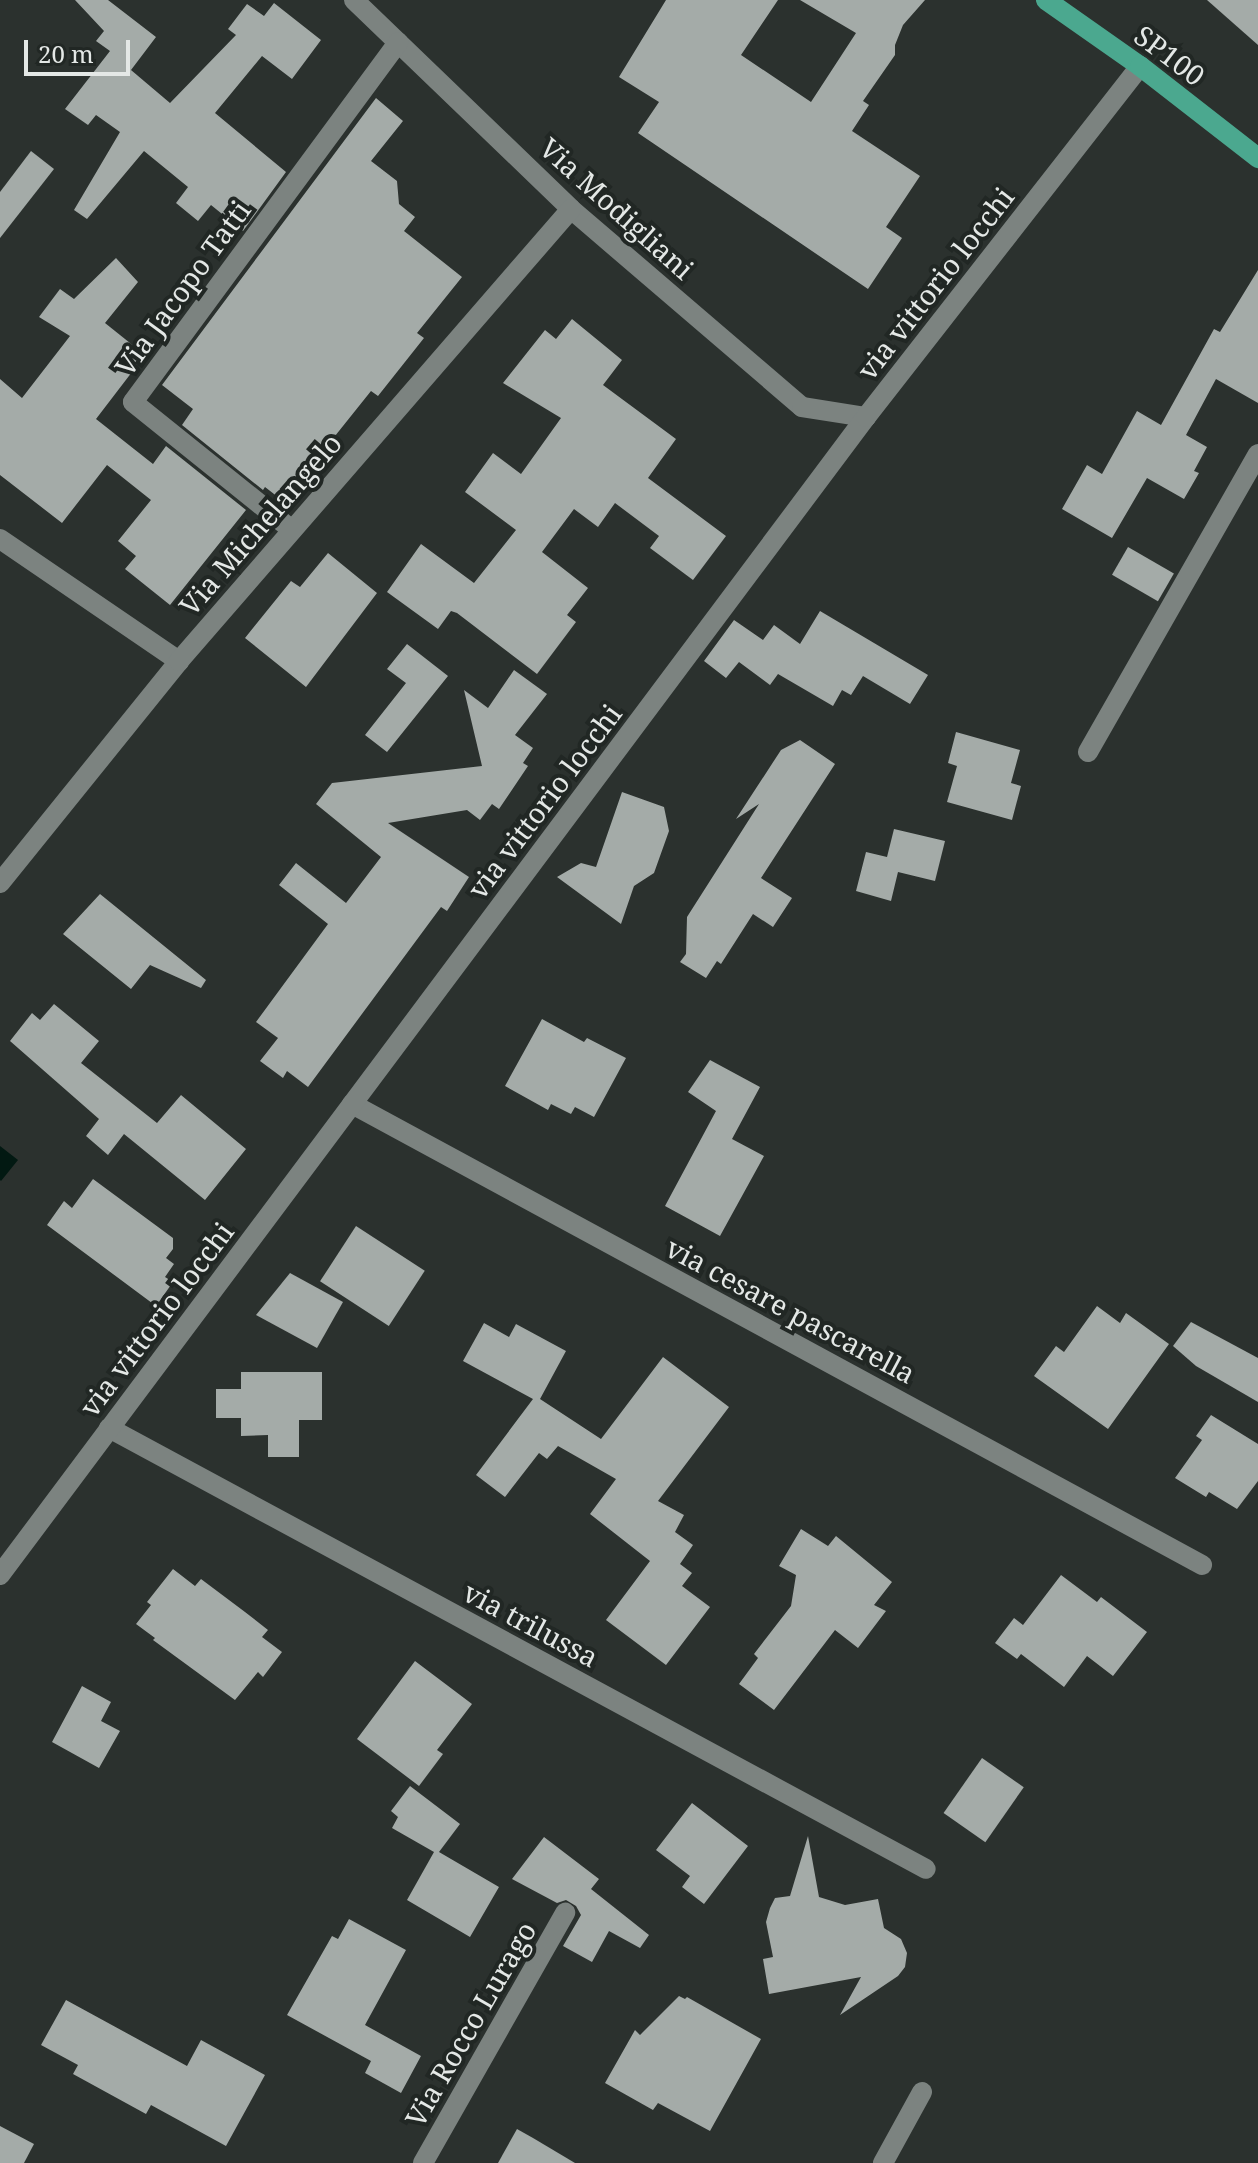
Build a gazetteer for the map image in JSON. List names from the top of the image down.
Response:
{
  "streets": {
    "main road": ["SP100"],
    "street": [
      "Via Modigliani",
      "via vittorio locchi",
      "Via Jacopo Tatti",
      "Via Michelangelo",
      "via cesare pascarella",
      "via trilussa",
      "Via Rocco Lurago"
    ]
  },
  "crossings": [
    ["SP100", "via vittorio locchi"],
    ["Via Modigliani", "via vittorio locchi"],
    ["Via Modigliani", "Via Jacopo Tatti"],
    ["Via Modigliani", "Via Michelangelo"],
    ["via vittorio locchi", "via cesare pascarella"],
    ["via vittorio locchi", "via trilussa"],
    ["Via Jacopo Tatti", "Via Michelangelo"]
  ],
  "scale_bar": "20 m"
}
